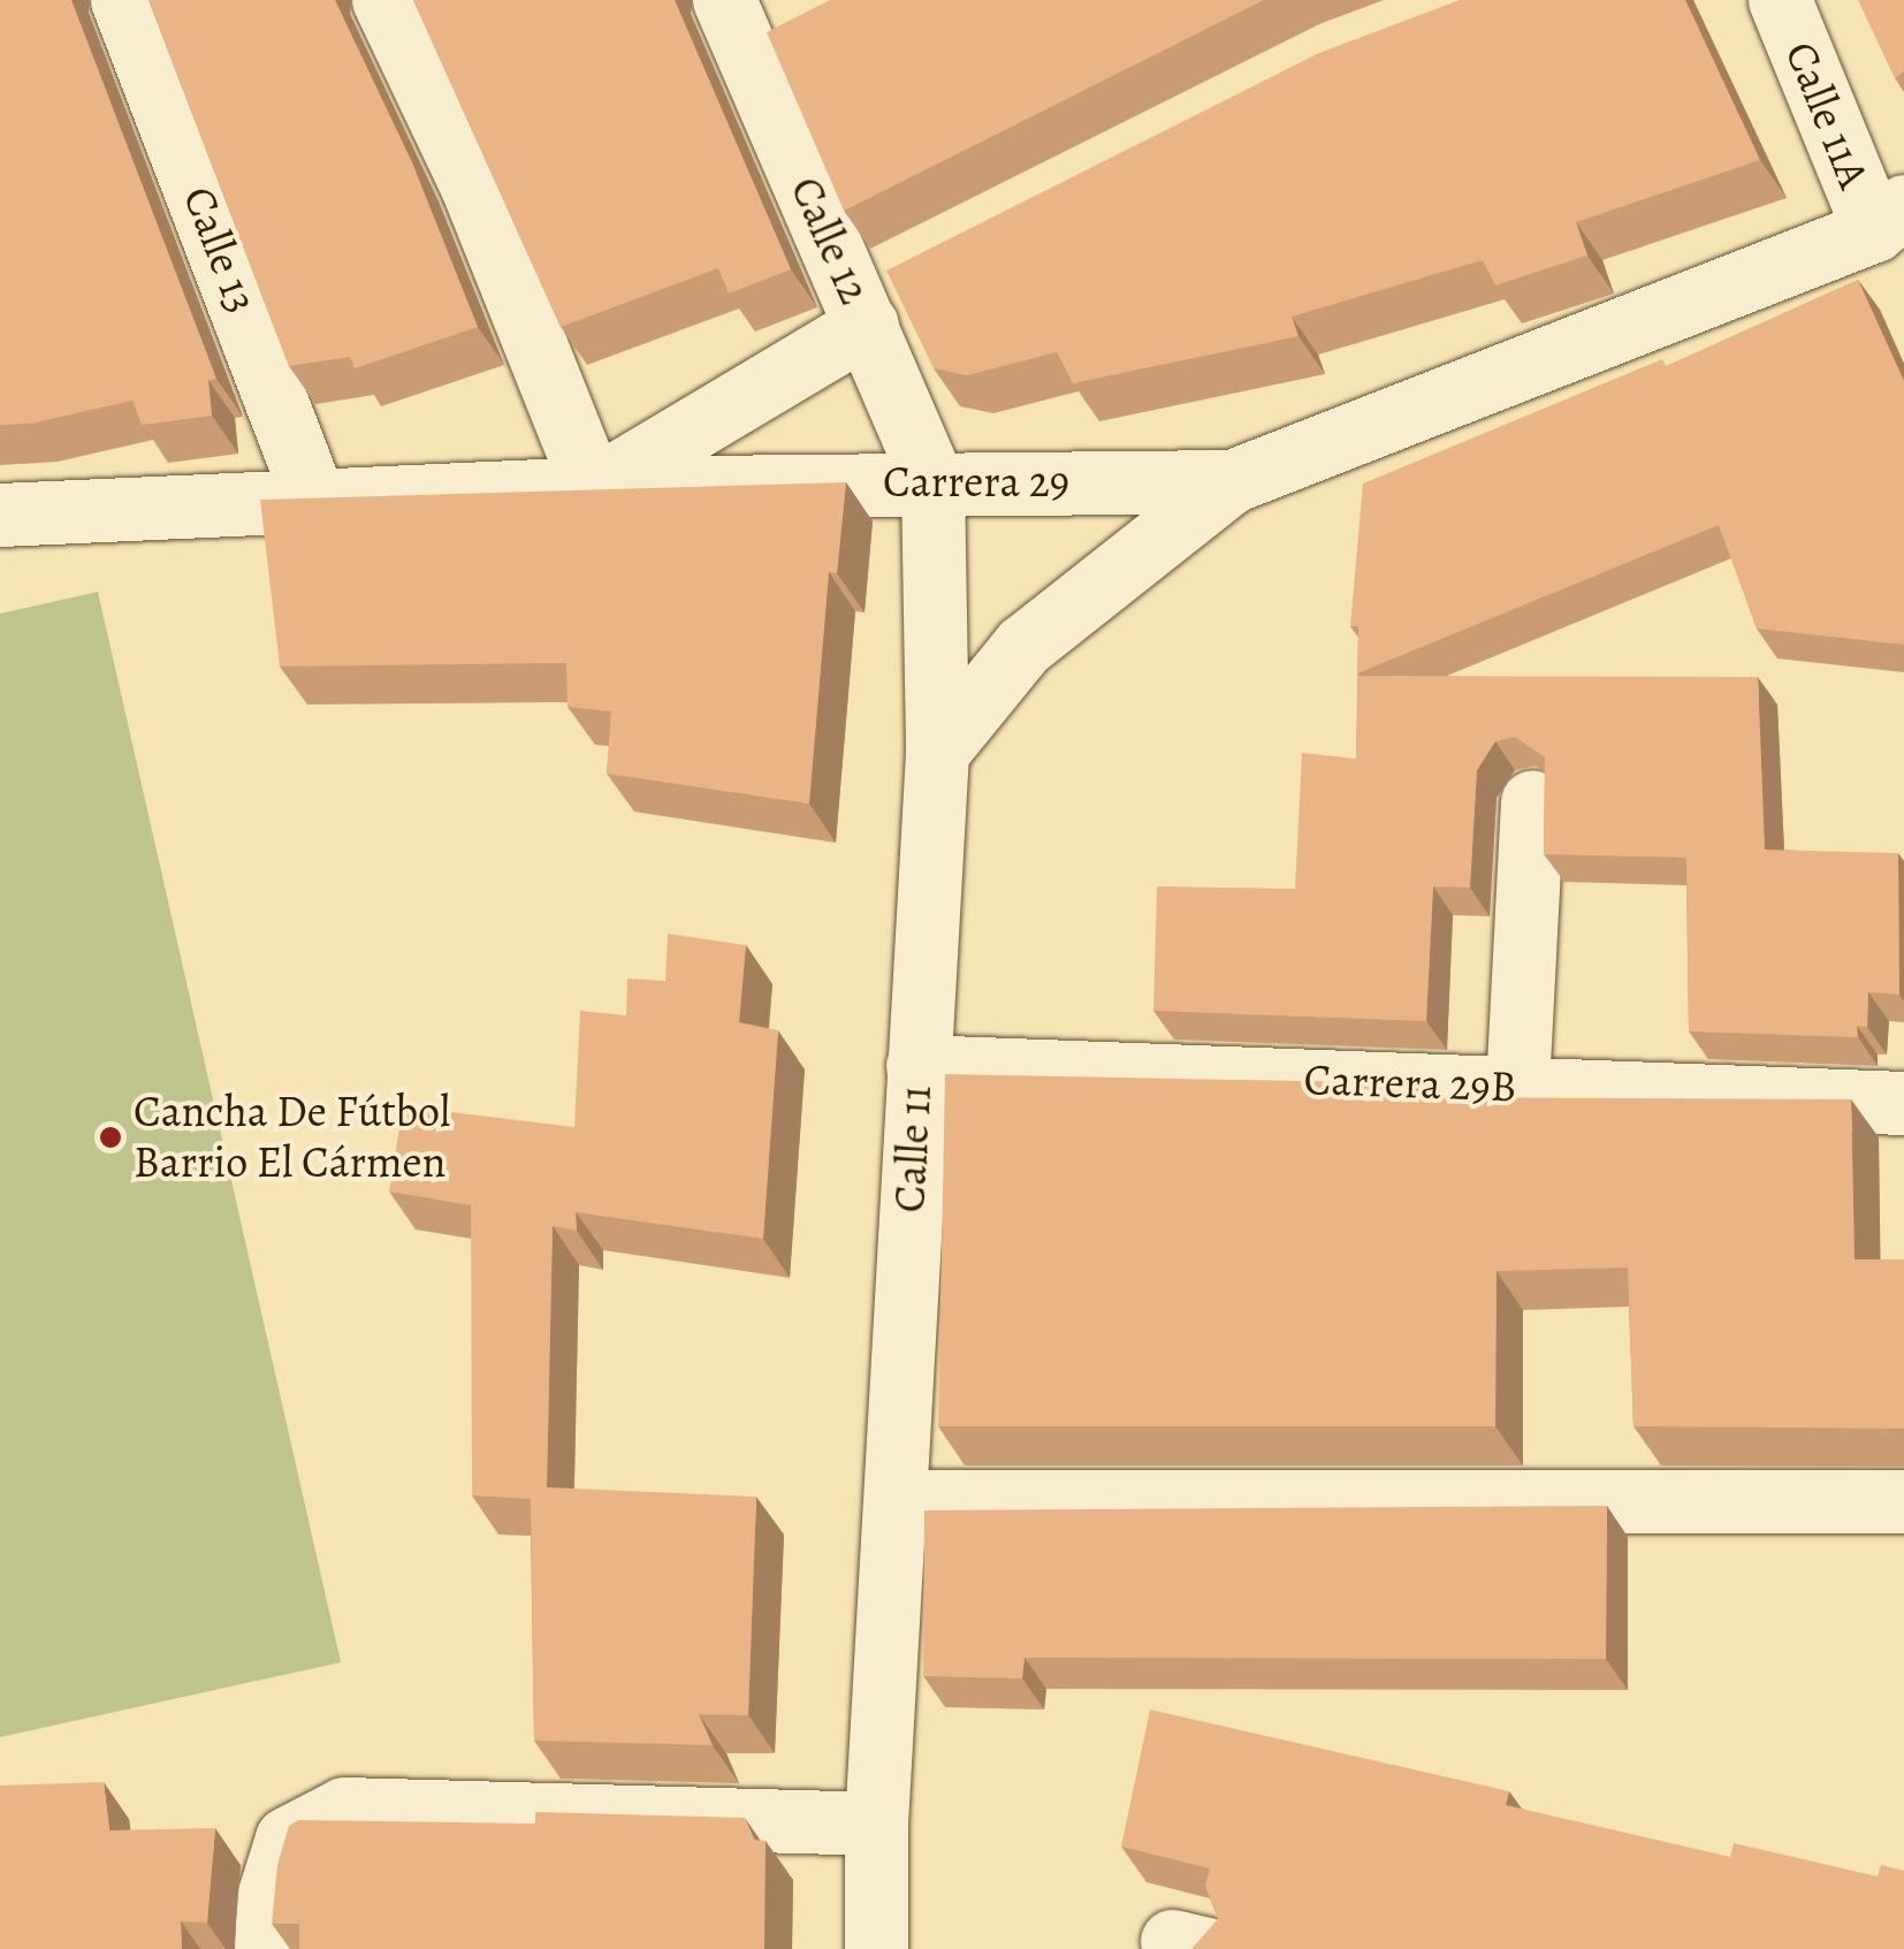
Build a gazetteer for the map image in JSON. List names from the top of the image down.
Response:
{
  "streets": {
    "street": [
      "Calle 11A",
      "Calle 12",
      "Calle 13",
      "Carrera 29",
      "Carrera 29B",
      "Calle 11"
    ]
  },
  "crossings": [
    ["Calle 11A", "Carrera 29"],
    ["Calle 12", "Carrera 29"],
    ["Calle 12", "Calle 11"],
    ["Calle 13", "Carrera 29"],
    ["Carrera 29", "Calle 11"],
    ["Carrera 29B", "Calle 11"]
  ],
  "places": ["Cancha De Fútbol Barrio El Cármen"]
}
